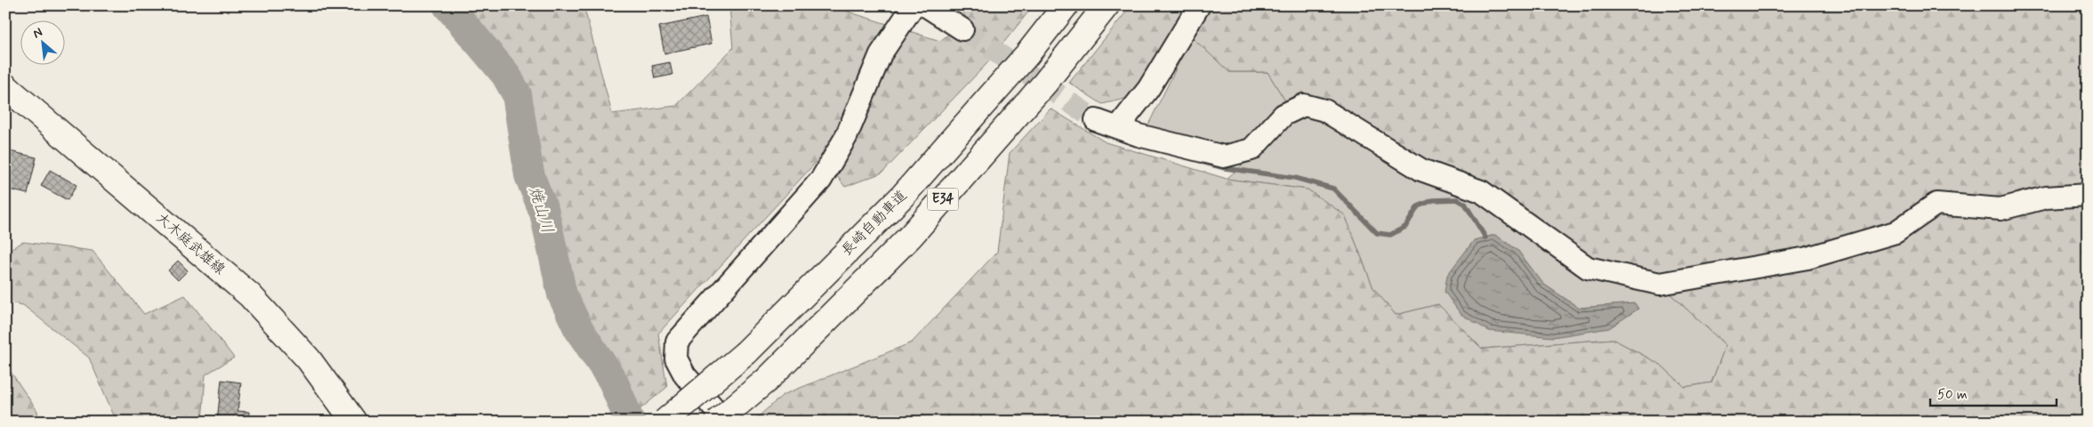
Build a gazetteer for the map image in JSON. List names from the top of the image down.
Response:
{
  "streets": {
    "main road": ["E34", "長崎自動車道", "大木庭武雄線"]
  },
  "water": ["焼山川"],
  "scale_bar": "50 m",
  "north": "top left"
}
